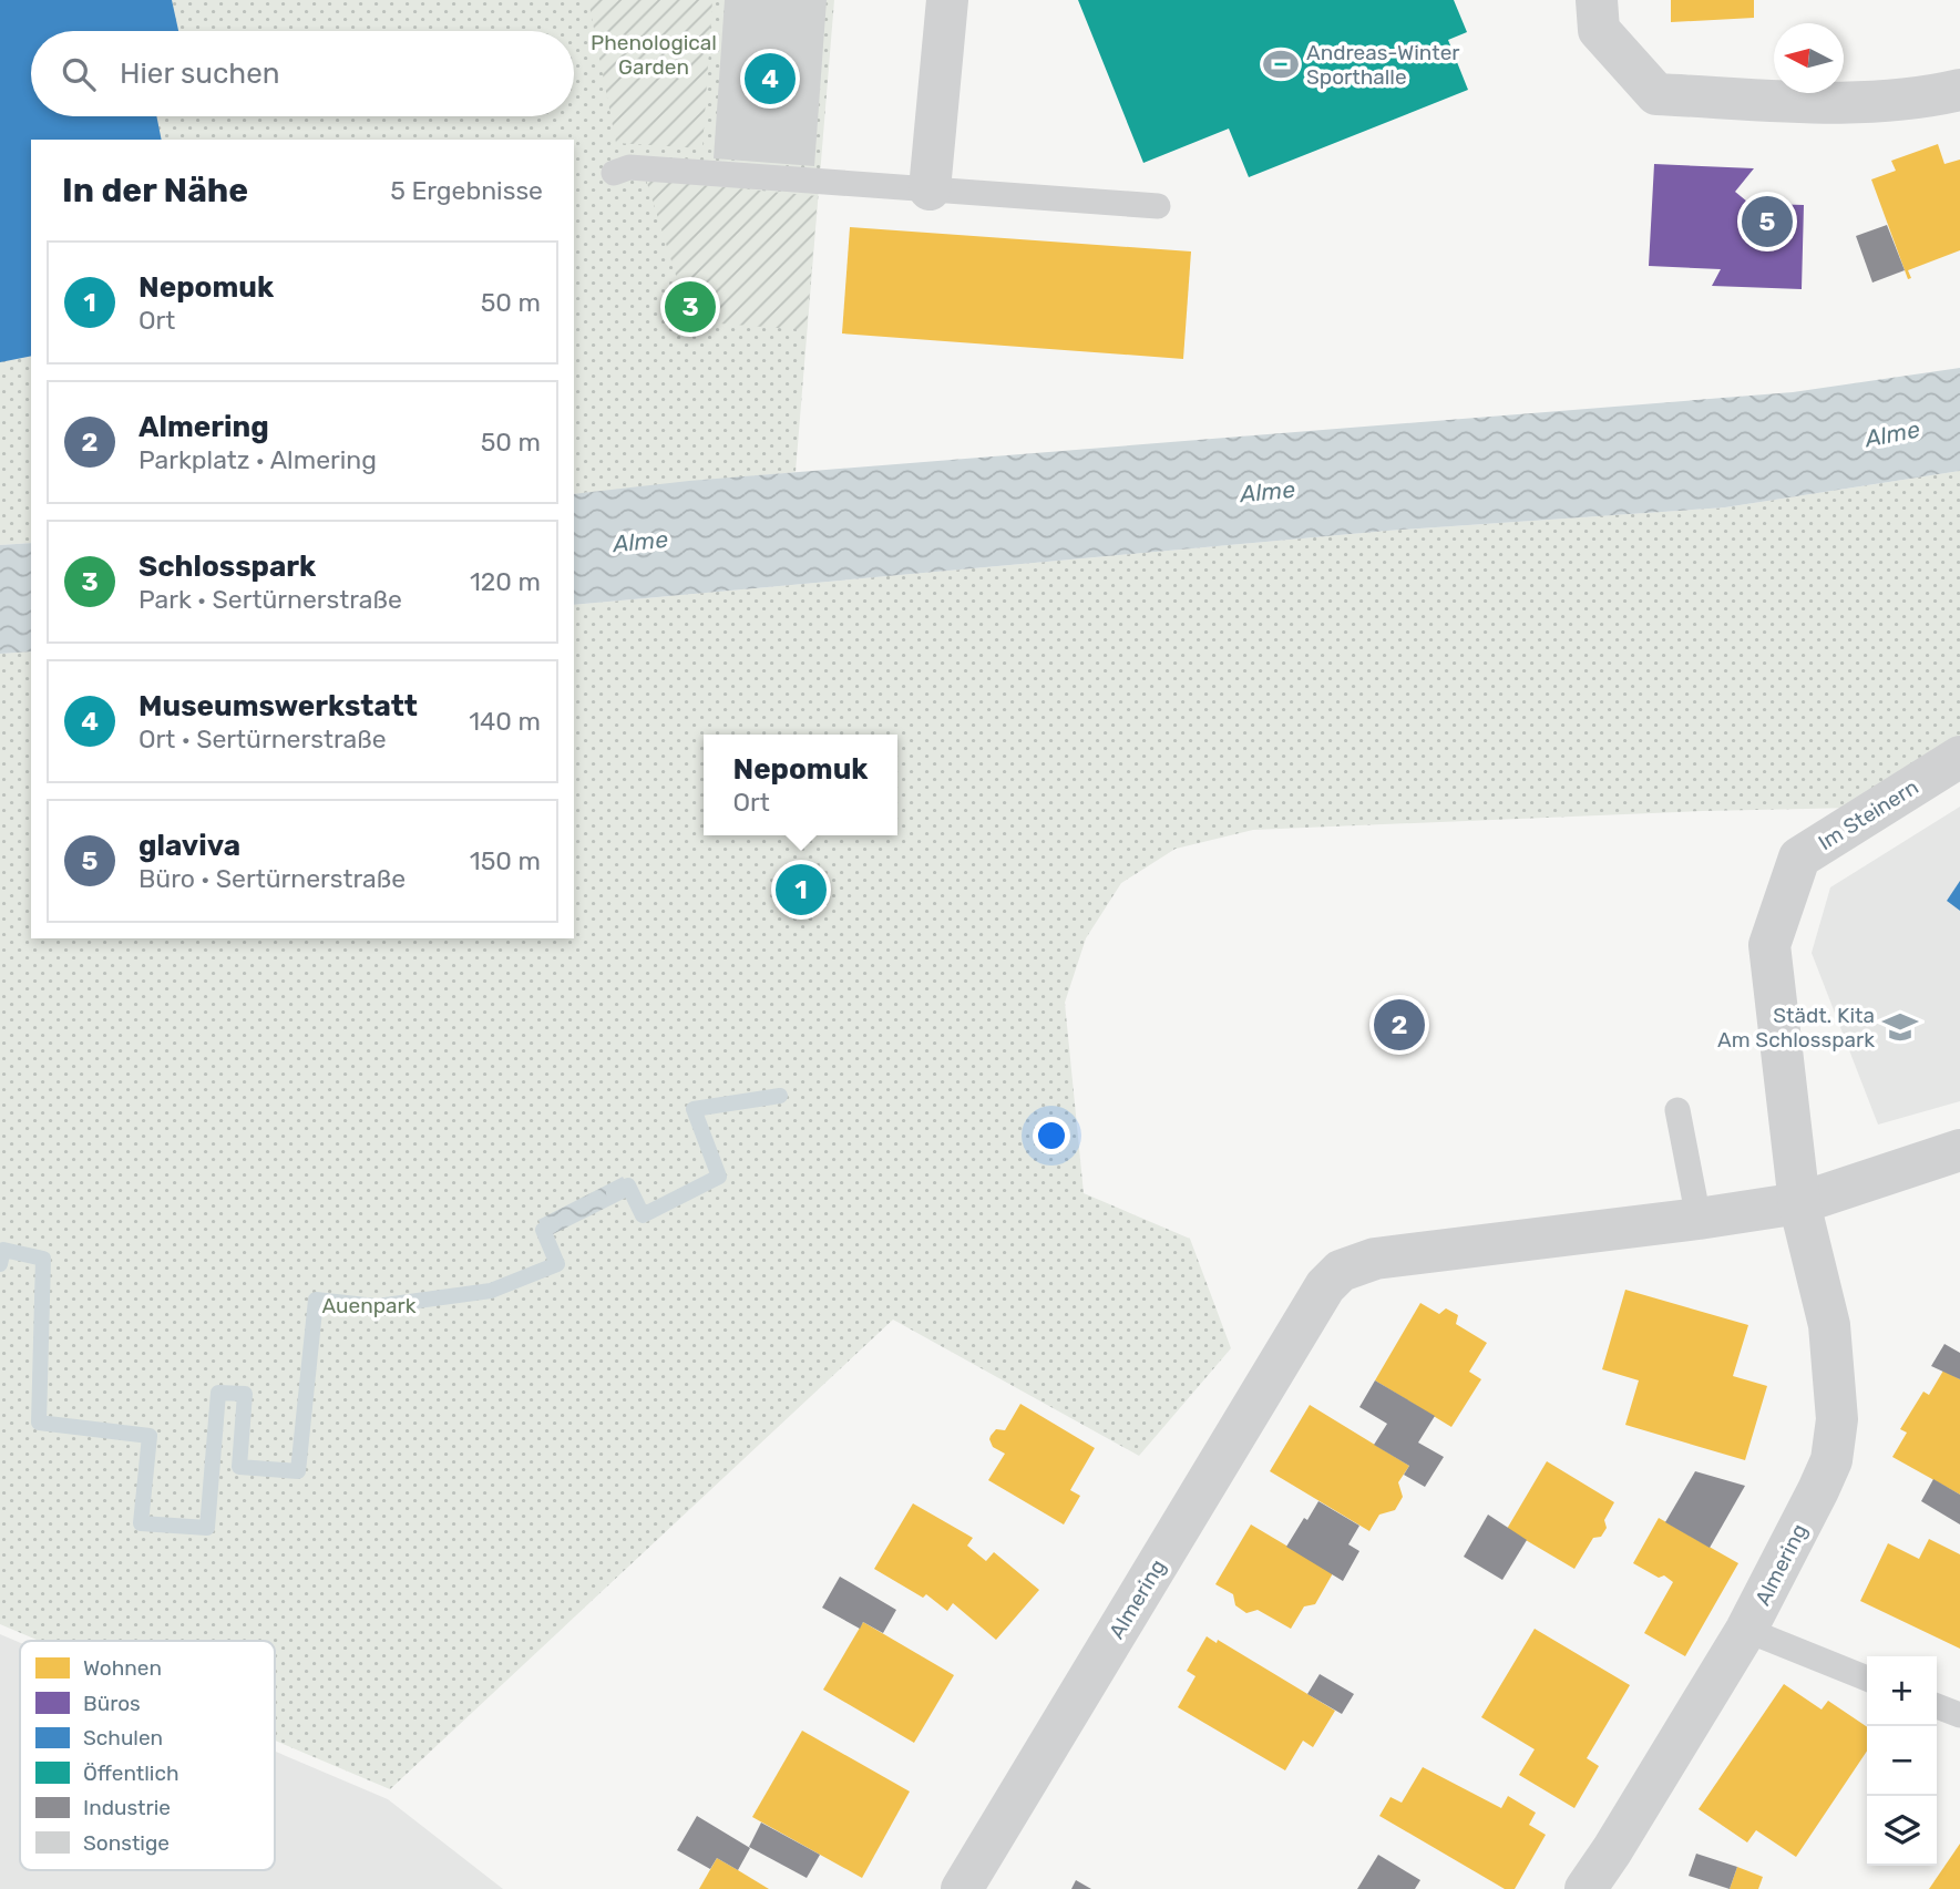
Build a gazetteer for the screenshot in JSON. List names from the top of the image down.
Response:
{
  "streets": {
    "street": ["Im Steinern", "Almering"]
  },
  "crossings": [
    ["Im Steinern", "Almering"]
  ],
  "water": ["Alme"],
  "parks": ["Phenological Garden", "Auenpark"],
  "places": {
    "sports": ["Andreas-Winter Sporthalle"],
    "school or university": ["Städt. Kita Am Schlosspark"]
  },
  "legend": [
    "Wohnen",
    "Büros",
    "Schulen",
    "Öffentlich",
    "Industrie",
    "Sonstige"
  ],
  "north": "left",
  "page": {
    "search": "Hier suchen",
    "pins": [
      "4",
      "5",
      "3",
      "1",
      "2"
    ],
    "heading": ["In der Nähe", "5 Ergebnisse"],
    "list": [
      {
        "mark": "1",
        "name": "Nepomuk",
        "note": "Ort",
        "value": "50 m"
      },
      {
        "mark": "2",
        "name": "Almering",
        "note": "Parkplatz · Almering",
        "value": "50 m"
      },
      {
        "mark": "3",
        "name": "Schlosspark",
        "note": "Park · Sertürnerstraße",
        "value": "120 m"
      },
      {
        "mark": "4",
        "name": "Museumswerkstatt",
        "note": "Ort · Sertürnerstraße",
        "value": "140 m"
      },
      {
        "mark": "5",
        "name": "glaviva",
        "note": "Büro · Sertürnerstraße",
        "value": "150 m"
      }
    ],
    "popup": ["Nepomuk", "Ort"],
    "map_buttons": ["+", "−"]
  }
}
